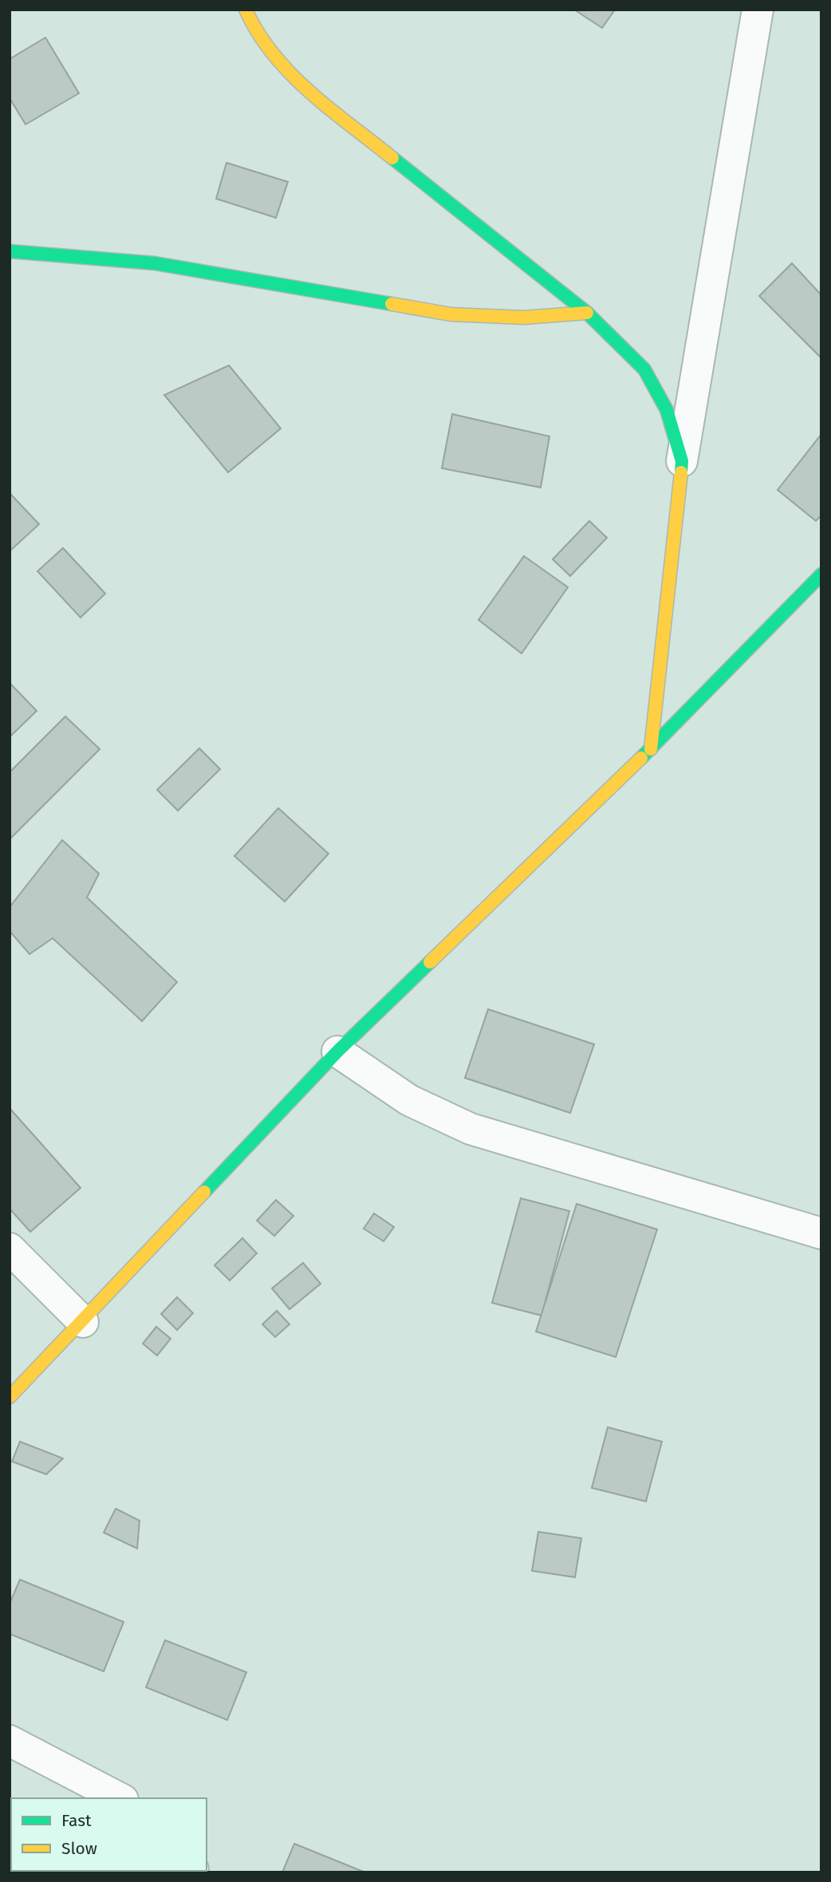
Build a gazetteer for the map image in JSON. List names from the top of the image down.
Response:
{
  "legend": ["Fast", "Slow"]
}
